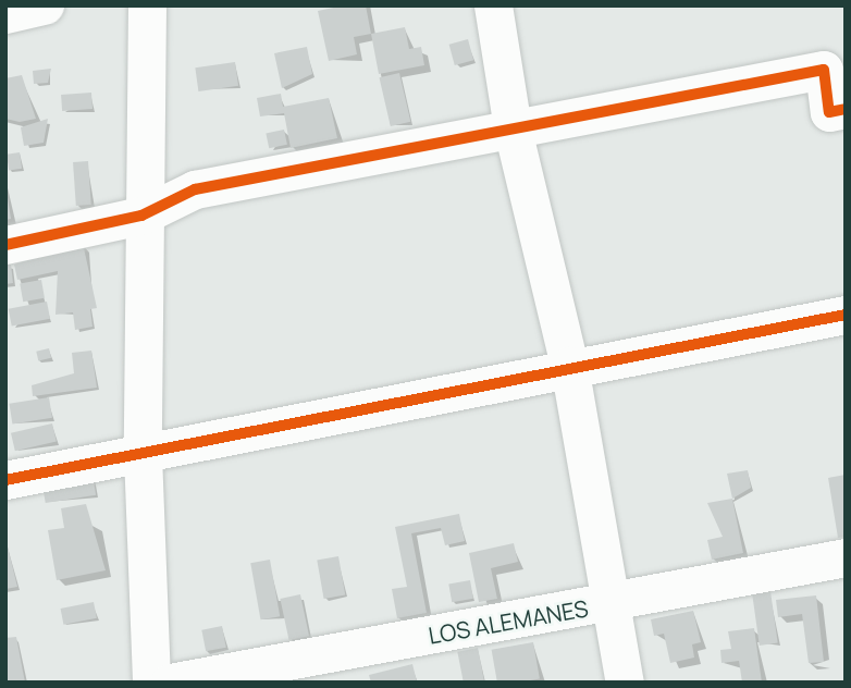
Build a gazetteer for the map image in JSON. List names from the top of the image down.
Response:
{
  "streets": {
    "street": ["LOS ALEMANES"]
  }
}
